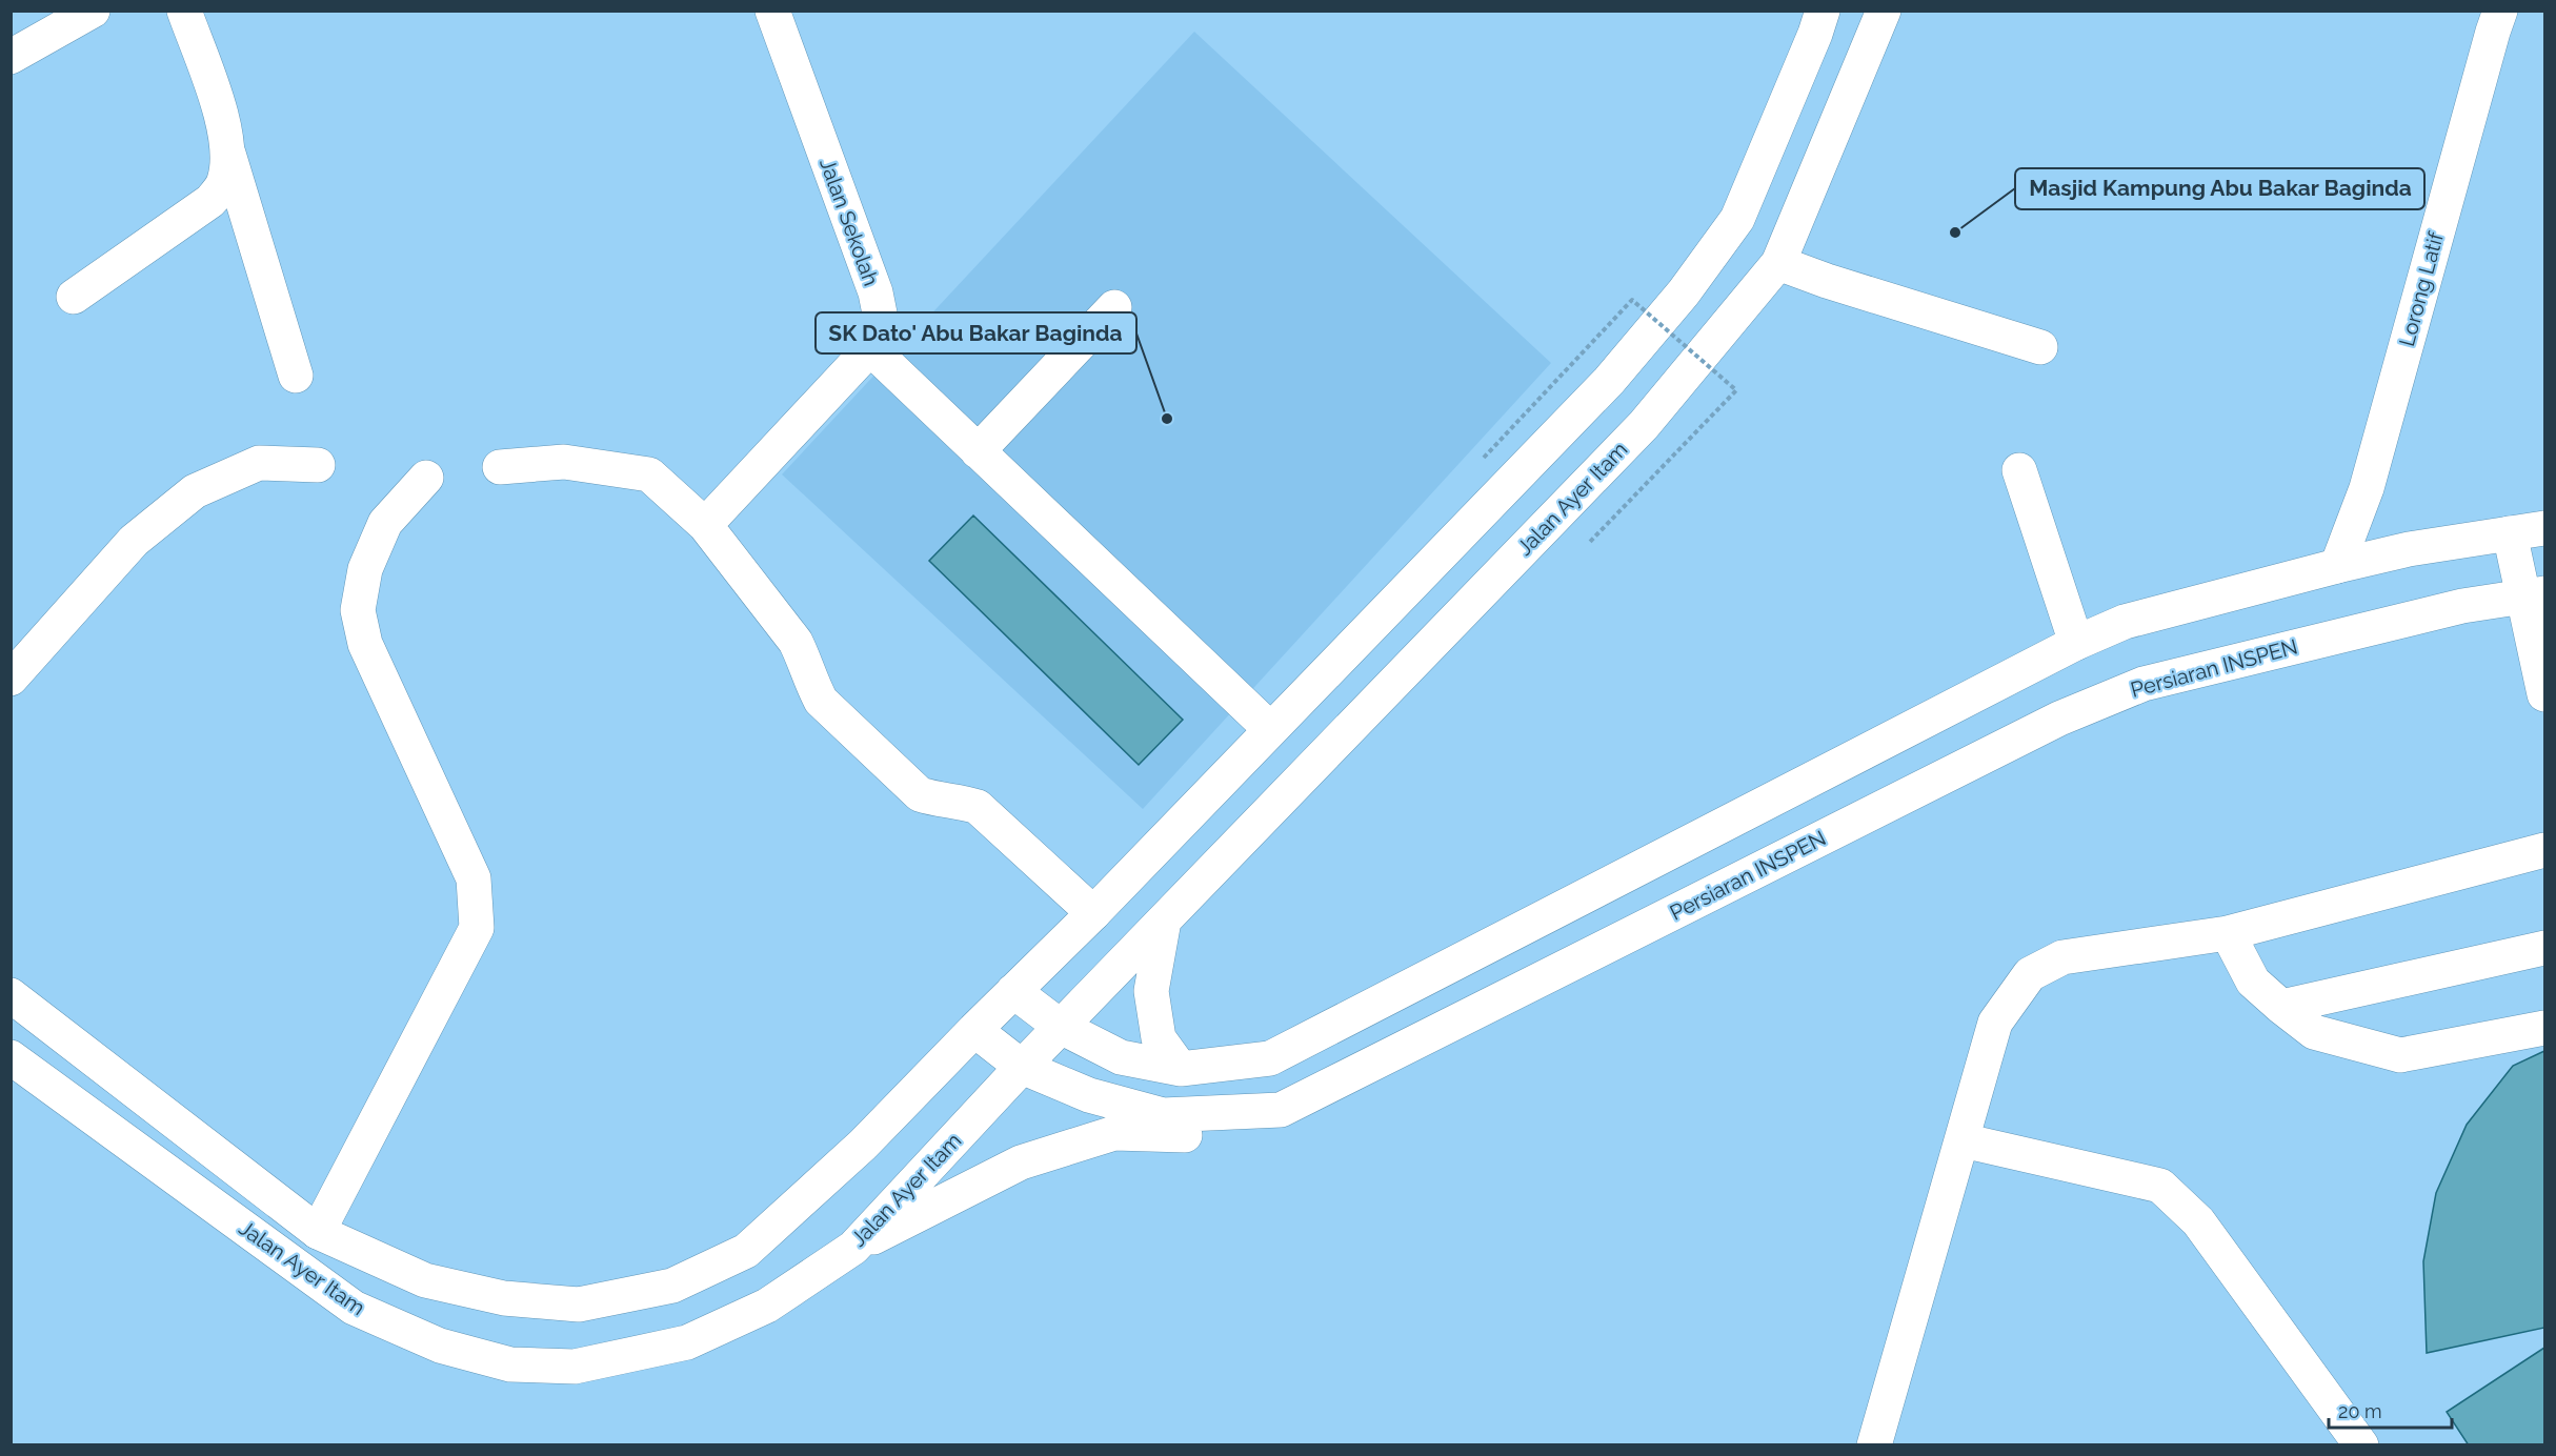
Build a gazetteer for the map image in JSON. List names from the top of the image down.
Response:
{
  "streets": {
    "main road": [
      "Jalan Sekolah",
      "Lorong Latif",
      "Jalan Ayer Itam",
      "Persiaran INSPEN"
    ]
  },
  "crossings": [
    ["Jalan Ayer Itam", "Persiaran INSPEN"]
  ],
  "places": ["Masjid Kampung Abu Bakar Baginda", "SK Dato' Abu Bakar Baginda"],
  "scale_bar": "20 m"
}
